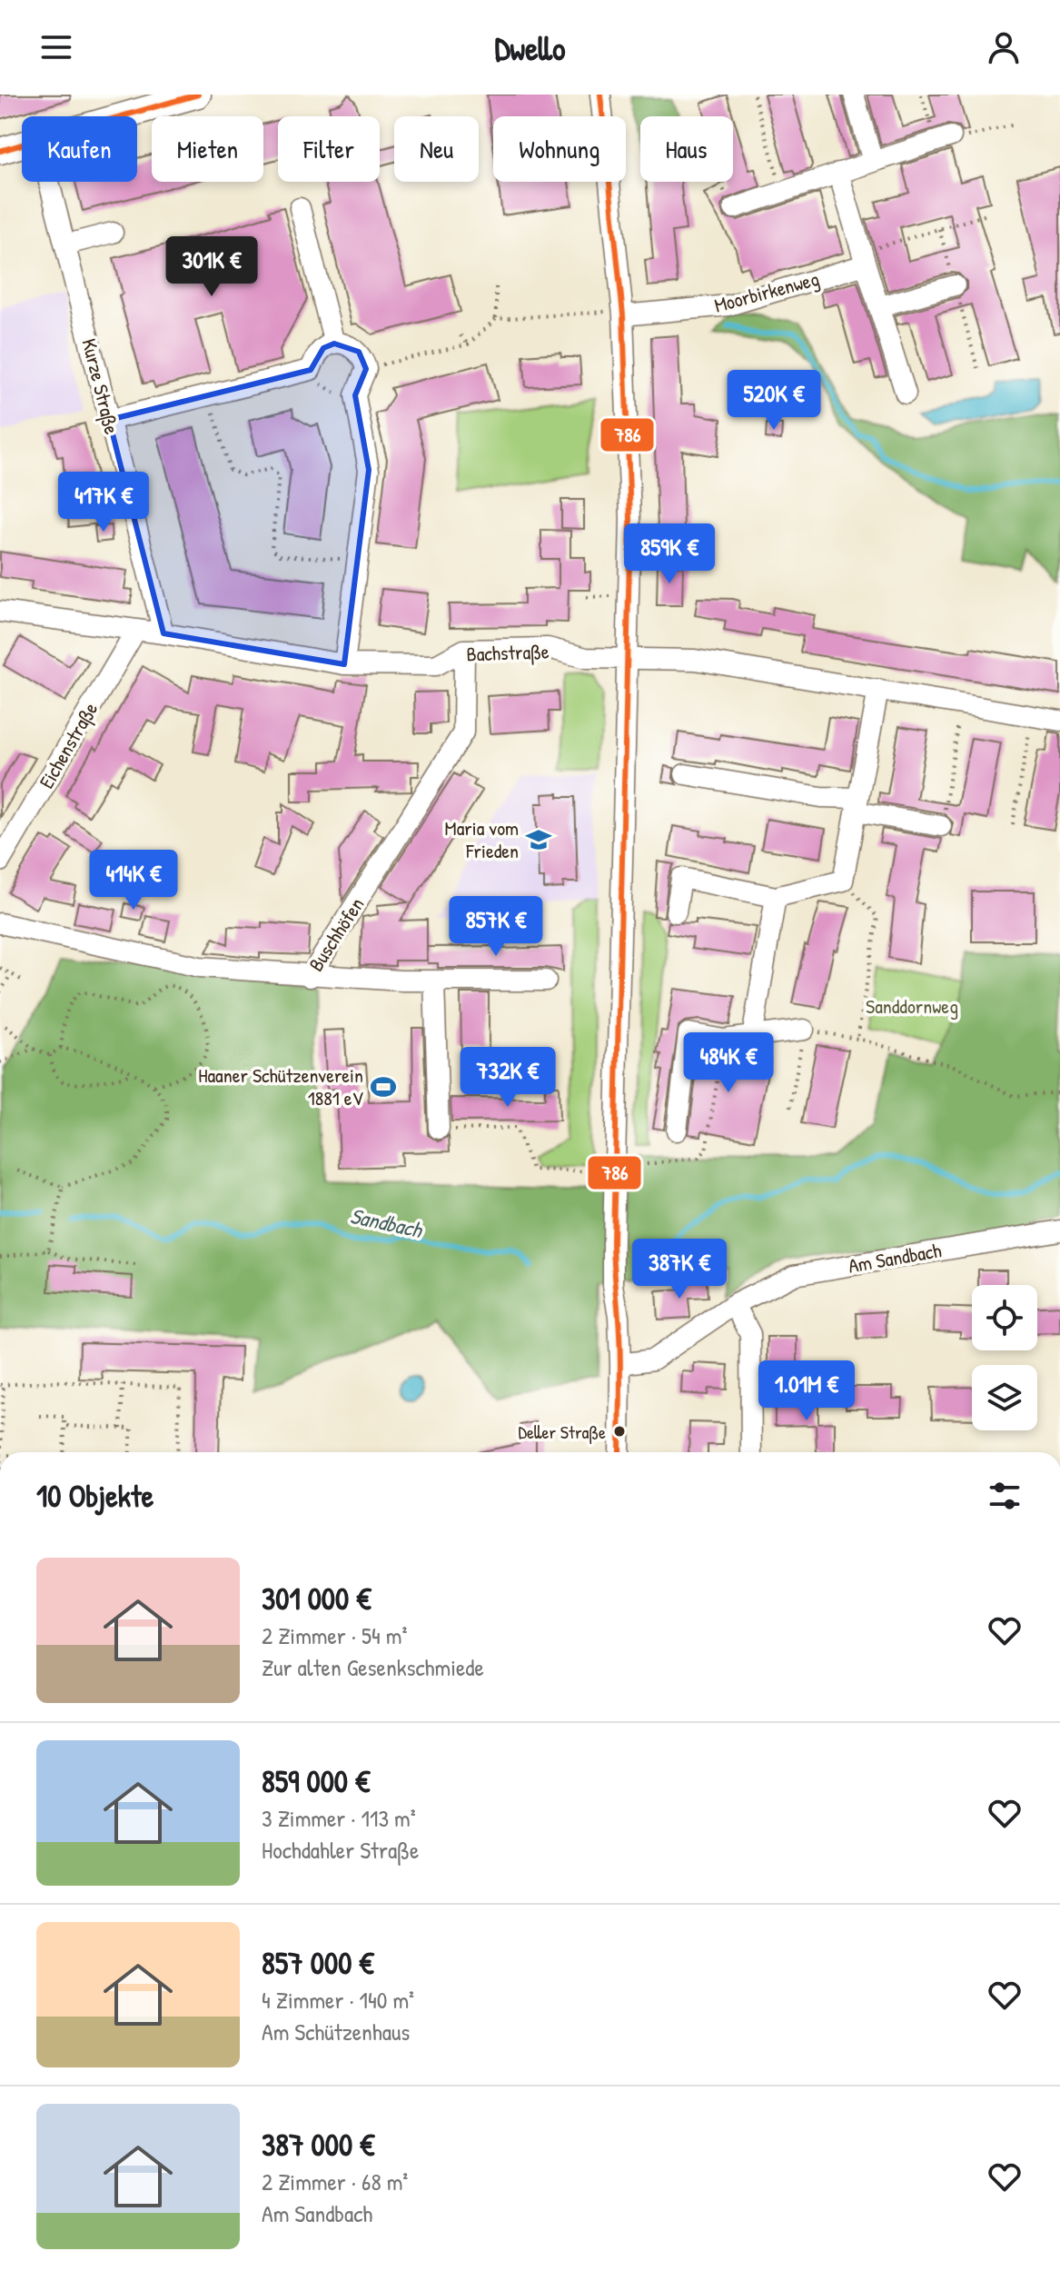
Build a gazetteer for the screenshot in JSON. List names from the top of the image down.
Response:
{
  "streets": {
    "street": [
      "Moorbirkenweg",
      "Kurze Straße",
      "Bachstraße",
      "Eichenstraße",
      "Buschhöfen",
      "Am Sandbach"
    ]
  },
  "crossings": [
    ["Kurze Straße", "Bachstraße"],
    ["Bachstraße", "Eichenstraße"],
    ["Bachstraße", "Buschhöfen"]
  ],
  "water": ["Sandbach"],
  "parks": ["Sanddornweg"],
  "places": {
    "school or university": ["Maria vom Frieden"],
    "sports": ["Haaner Schützenverein 1881 eV"],
    "other": ["Deller Straße"]
  },
  "lines": ["transit line 786"],
  "page": {
    "header": "Dwello",
    "chip": [
      "Kaufen",
      "Mieten",
      "Filter",
      "Neu",
      "Wohnung",
      "Haus"
    ],
    "price": [
      "301K €",
      "520K €",
      "417K €",
      "859K €",
      "414K €",
      "857K €",
      "484K €",
      "732K €",
      "387K €",
      "1.01M €"
    ],
    "heading": "10 Objekte",
    "list": [
      {
        "name": "301 000 €",
        "note": "2 Zimmer · 54 m² · Zur alten Gesenkschmiede"
      },
      {
        "name": "859 000 €",
        "note": "3 Zimmer · 113 m² · Hochdahler Straße"
      },
      {
        "name": "857 000 €",
        "note": "4 Zimmer · 140 m² · Am Schützenhaus"
      },
      {
        "name": "387 000 €",
        "note": "2 Zimmer · 68 m² · Am Sandbach"
      }
    ]
  }
}
